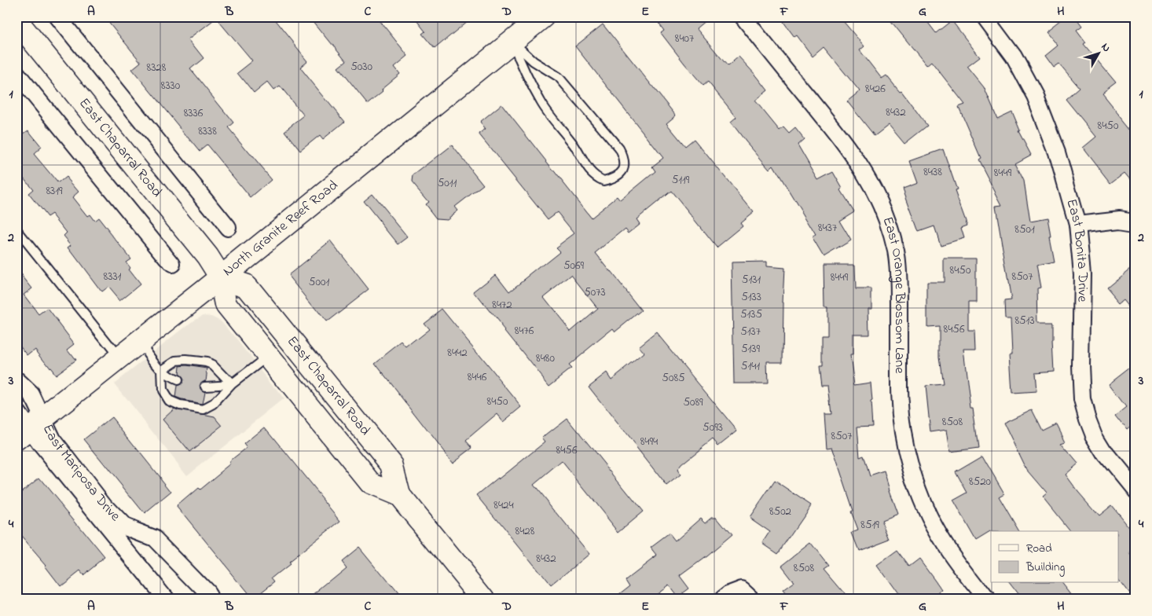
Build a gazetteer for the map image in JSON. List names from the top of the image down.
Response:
{
  "streets": {
    "main road": ["East Chaparral Road", "North Granite Reef Road"],
    "street": ["East Bonita Drive", "East Orange Blossom Lane", "East Mariposa Drive"]
  },
  "crossings": [
    ["East Chaparral Road", "North Granite Reef Road"],
    ["North Granite Reef Road", "East Mariposa Drive"]
  ],
  "house_numbers": [
    "8407",
    "5030",
    "8328",
    "8330",
    "8426",
    "8432",
    "8336",
    "8450",
    "8338",
    "8438",
    "8449",
    "5119",
    "5011",
    "8319",
    "8437",
    "8501",
    "5069",
    "8450",
    "8331",
    "8507",
    "8449",
    "5131",
    "5001",
    "5073",
    "5133",
    "8472",
    "5135",
    "8513",
    "8456",
    "8476",
    "5137",
    "5139",
    "8442",
    "8480",
    "5141",
    "8446",
    "5085",
    "8450",
    "5089",
    "8508",
    "5093",
    "8507",
    "8494",
    "8456",
    "8520",
    "8424",
    "8502",
    "8519",
    "8428",
    "8432",
    "8508"
  ],
  "legend": ["Road", "Building"],
  "north": "top right",
  "grid": {
    "columns": [
      "A",
      "B",
      "C",
      "D",
      "E",
      "F",
      "G",
      "H"
    ],
    "rows": [
      "1",
      "2",
      "3",
      "4"
    ]
  }
}
